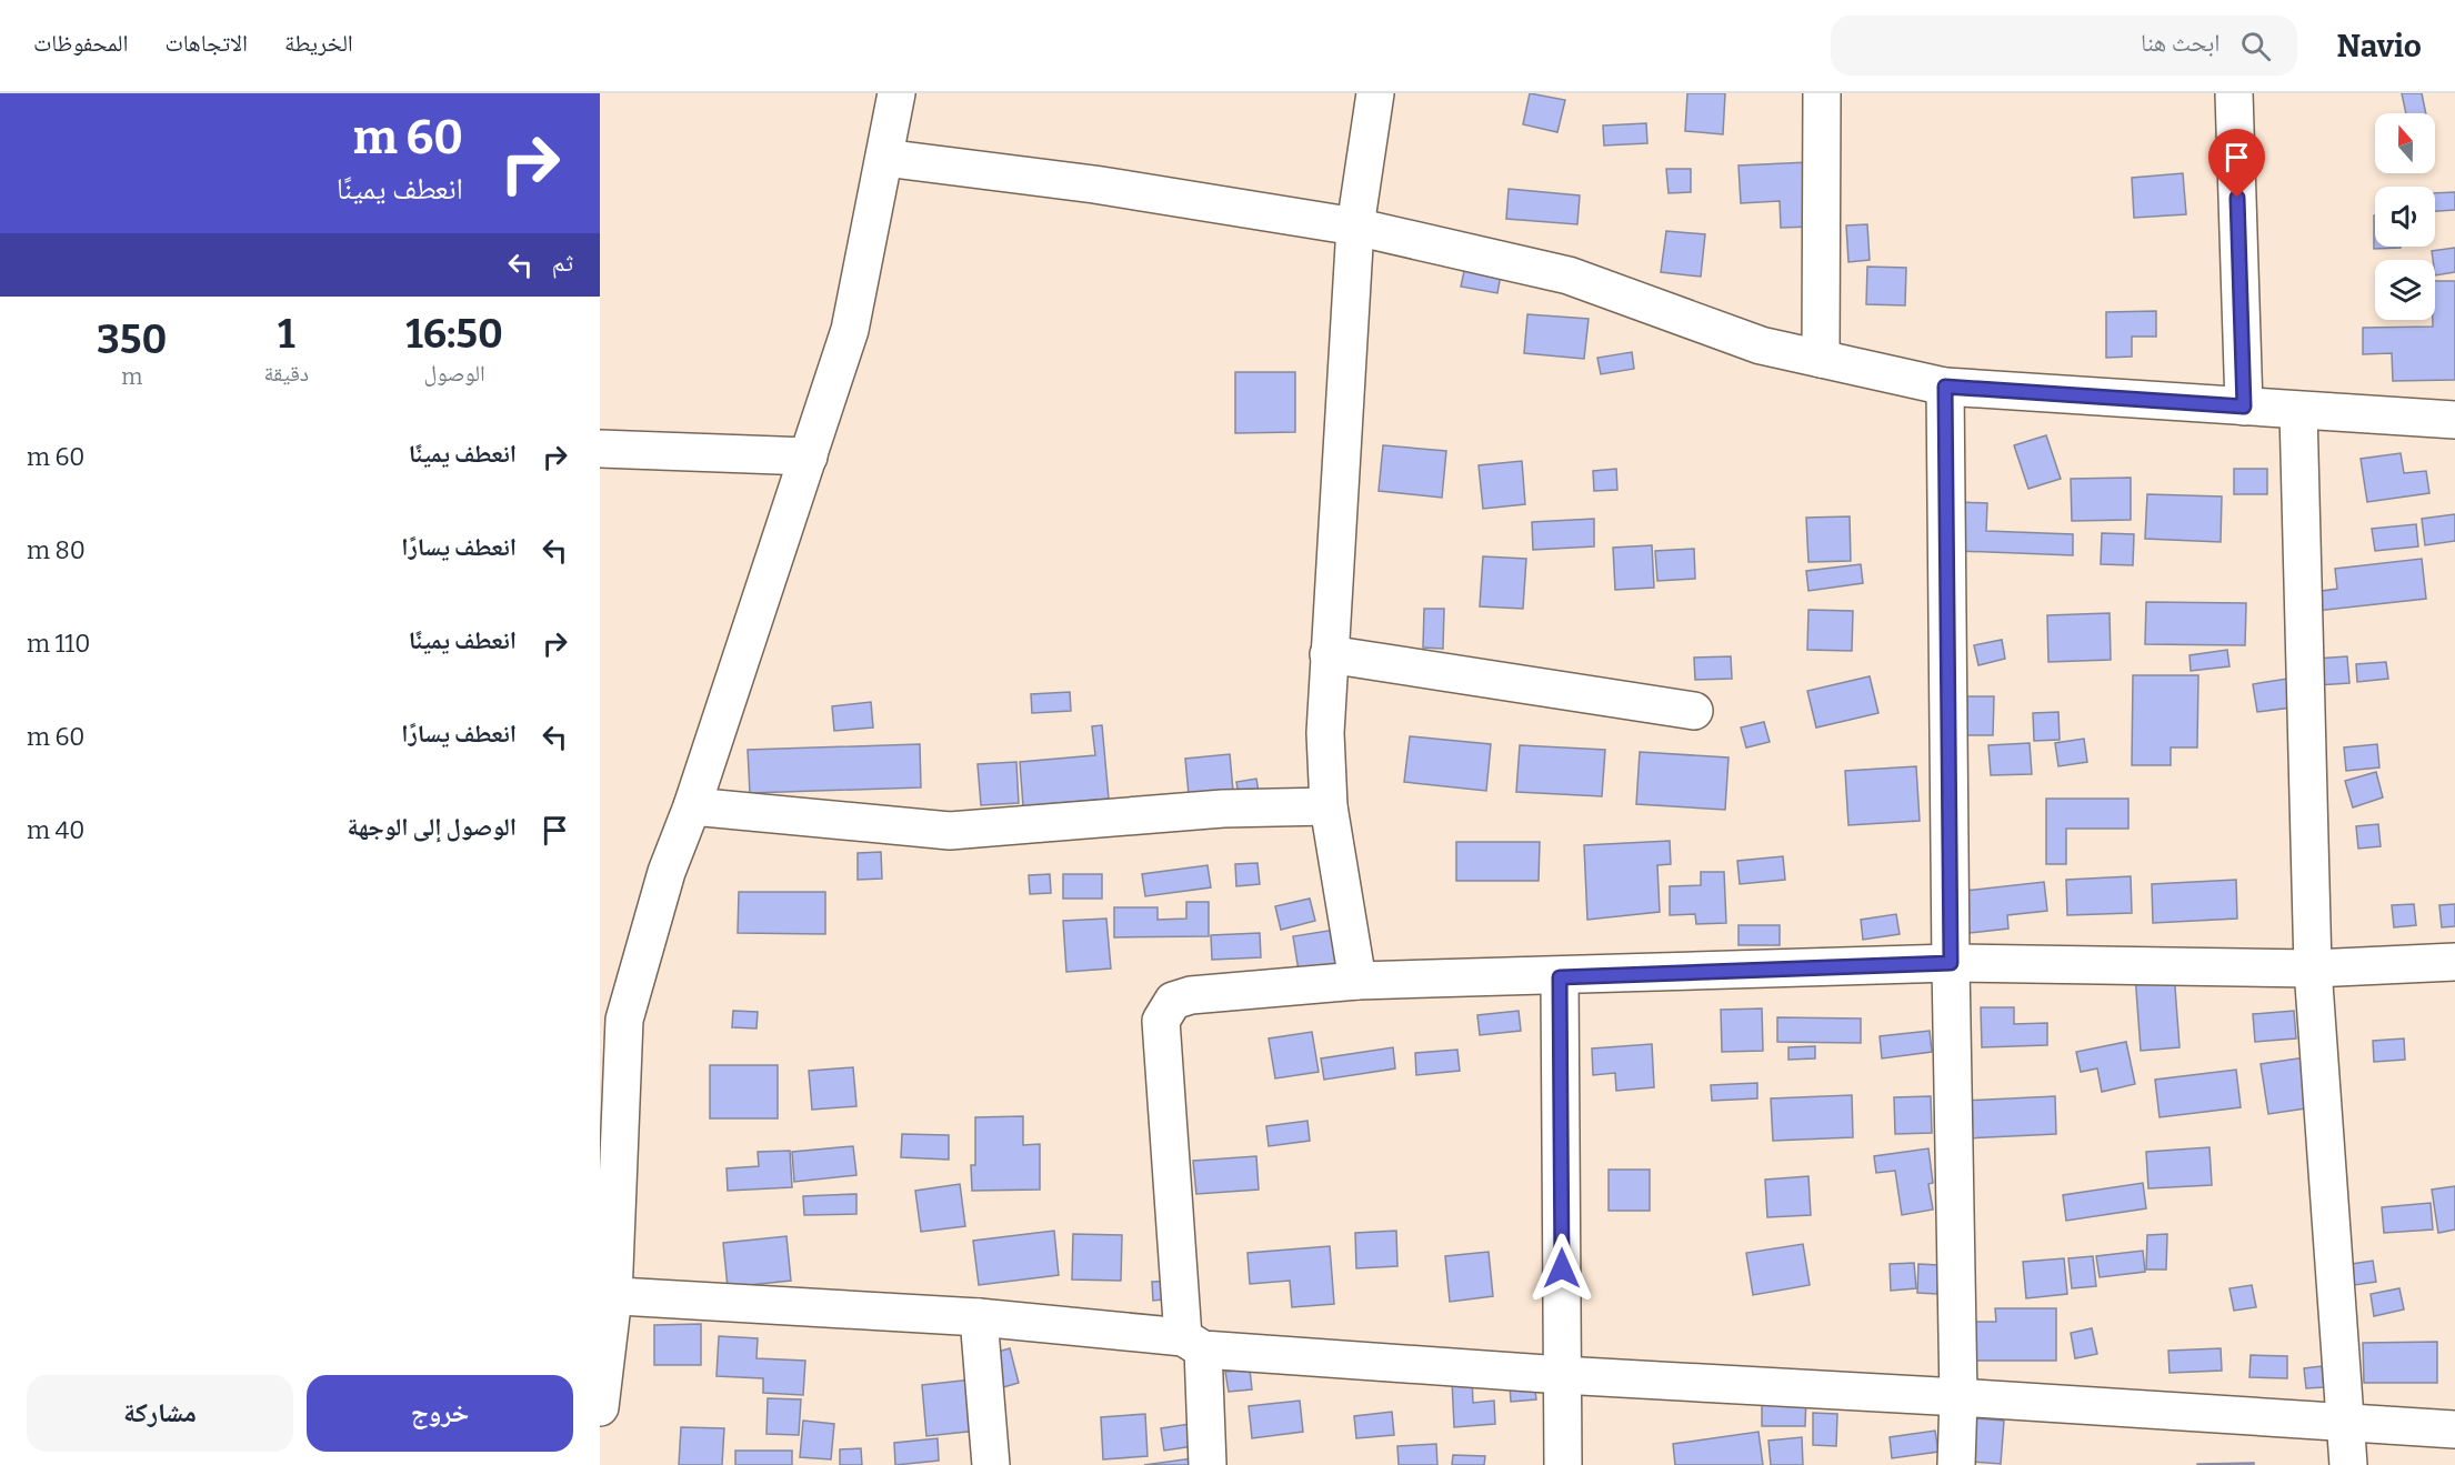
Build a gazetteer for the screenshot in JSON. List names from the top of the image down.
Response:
{
  "north": "top",
  "page": {
    "header": "Navio",
    "search": "ابحث هنا",
    "nav": ["الخريطة", "الاتجاهات", "المحفوظات"],
    "turn": ["60 m", "انعطف يمينًا"],
    "then": "ثم",
    "eta": [
      "16:50",
      "الوصول",
      "1",
      "دقيقة",
      "350",
      "m"
    ],
    "list": [
      {
        "name": "انعطف يمينًا",
        "value": "60 m"
      },
      {
        "name": "انعطف يسارًا",
        "value": "80 m"
      },
      {
        "name": "انعطف يمينًا",
        "value": "110 m"
      },
      {
        "name": "انعطف يسارًا",
        "value": "60 m"
      },
      {
        "name": "الوصول إلى الوجهة",
        "value": "40 m"
      }
    ],
    "buttons": ["خروج", "مشاركة"]
  }
}
